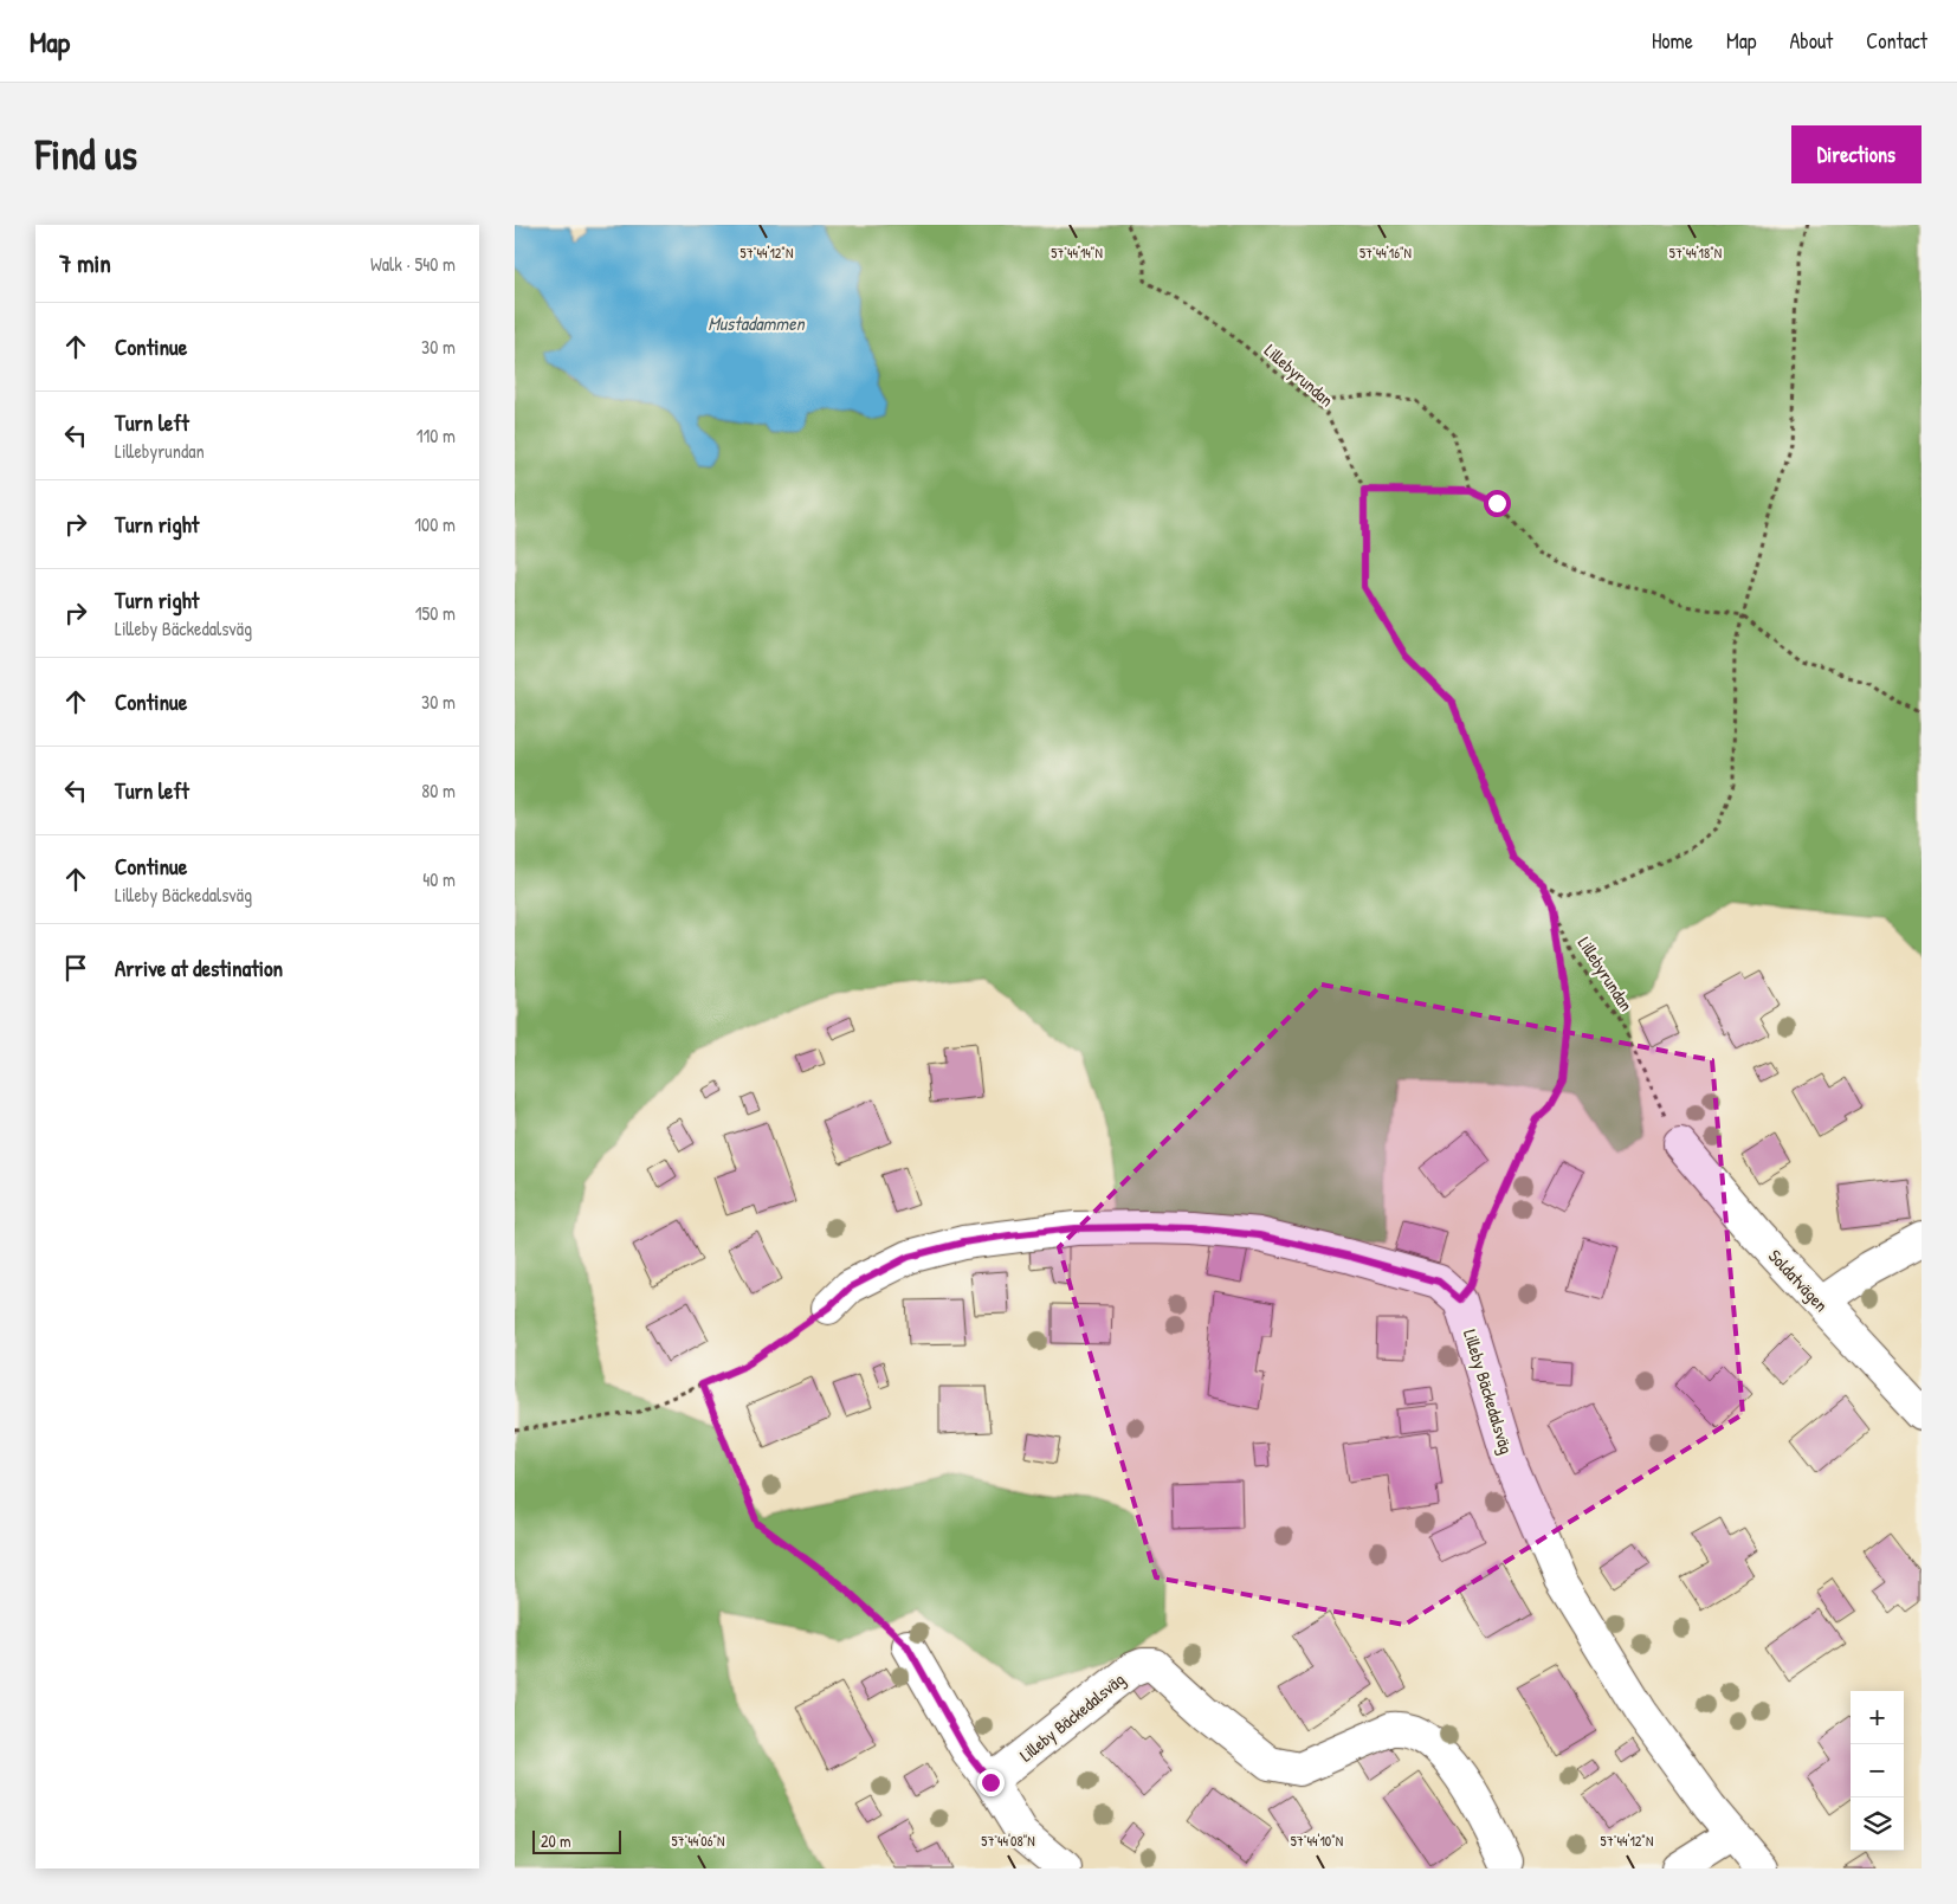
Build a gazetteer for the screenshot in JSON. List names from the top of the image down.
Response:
{
  "streets": {
    "street": ["Soldatvägen", "Lilleby Bäckedalsväg"],
    "path": ["Lillebyrundan"]
  },
  "crossings": [
    ["Lillebyrundan", "Soldatvägen"]
  ],
  "water": ["Mustadammen"],
  "scale_bar": "20 m",
  "page": {
    "header": "Map",
    "nav": [
      "Home",
      "Map",
      "About",
      "Contact"
    ],
    "buttons": "Directions",
    "title": "Find us",
    "heading": ["7 min", "Walk · 540 m"],
    "list": [
      ["Continue", "30 m"],
      ["Turn left", "Lillebyrundan", "110 m"],
      ["Turn right", "100 m"],
      ["Turn right", "Lilleby Bäckedalsväg", "150 m"],
      ["Continue", "30 m"],
      ["Turn left", "80 m"],
      ["Continue", "Lilleby Bäckedalsväg", "40 m"],
      "Arrive at destination"
    ],
    "map_buttons": ["+", "−"],
    "scale": "20 m"
  },
  "coordinates": [
    "57°44'12\"N",
    "57°44'14\"N",
    "57°44'16\"N",
    "57°44'18\"N",
    "57°44'06\"N",
    "57°44'08\"N",
    "57°44'10\"N"
  ]
}
